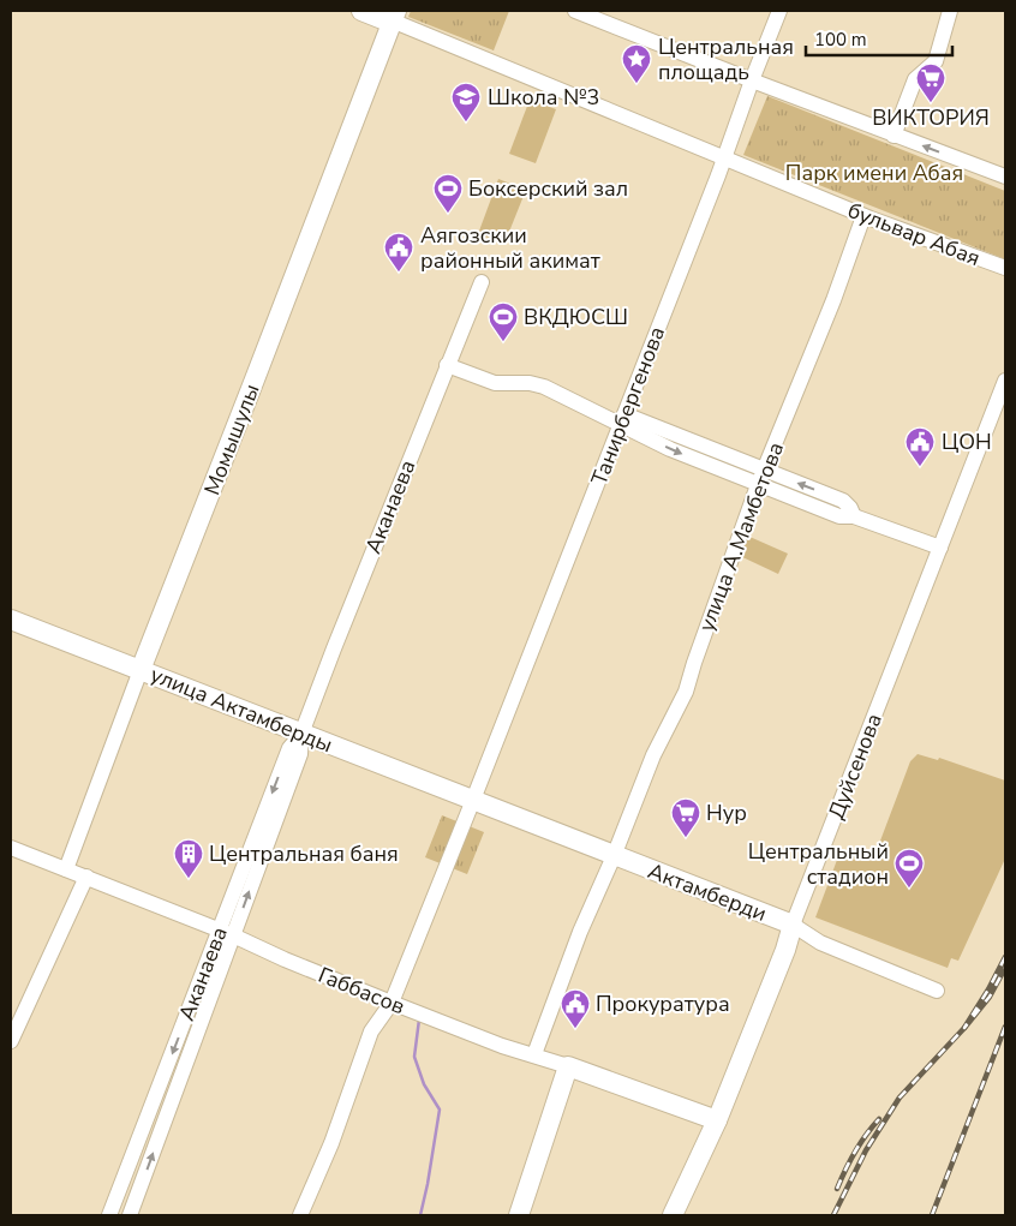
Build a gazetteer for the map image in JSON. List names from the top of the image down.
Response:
{
  "streets": {
    "main road": [
      "Момышулы",
      "улица Актамберды",
      "Дуйсенова",
      "Актамберди",
      "Габбасов"
    ],
    "street": [
      "бульвар Абая",
      "Танирбергенова",
      "Аканаева",
      "улица А.Мамбетова"
    ]
  },
  "crossings": [
    ["бульвар Абая", "Танирбергенова"],
    ["бульвар Абая", "Момышулы"],
    ["бульвар Абая", "улица А.Мамбетова"],
    ["Танирбергенова", "улица Актамберды"],
    ["Танирбергенова", "Актамберди"],
    ["Танирбергенова", "Габбасов"],
    ["Момышулы", "улица Актамберды"],
    ["Момышулы", "Габбасов"],
    ["Аканаева", "улица Актамберды"],
    ["Аканаева", "Габбасов"],
    ["улица А.Мамбетова", "Актамберди"],
    ["улица А.Мамбетова", "Габбасов"],
    ["улица Актамберды", "Актамберди"],
    ["Дуйсенова", "Актамберди"],
    ["Дуйсенова", "Габбасов"]
  ],
  "parks": ["Парк имени Абая"],
  "places": {
    "place": ["Центральная площадь"],
    "supermarket": ["ВИКТОРИЯ", "Нур"],
    "school or university": ["Школа №3"],
    "sports": ["Боксерский зал", "ВКДЮСШ", "Центральный стадион"],
    "public building": ["Аягозскии районный акимат", "ЦОН", "Прокуратура"],
    "building": ["Центральная баня"]
  },
  "scale_bar": "100 m"
}
